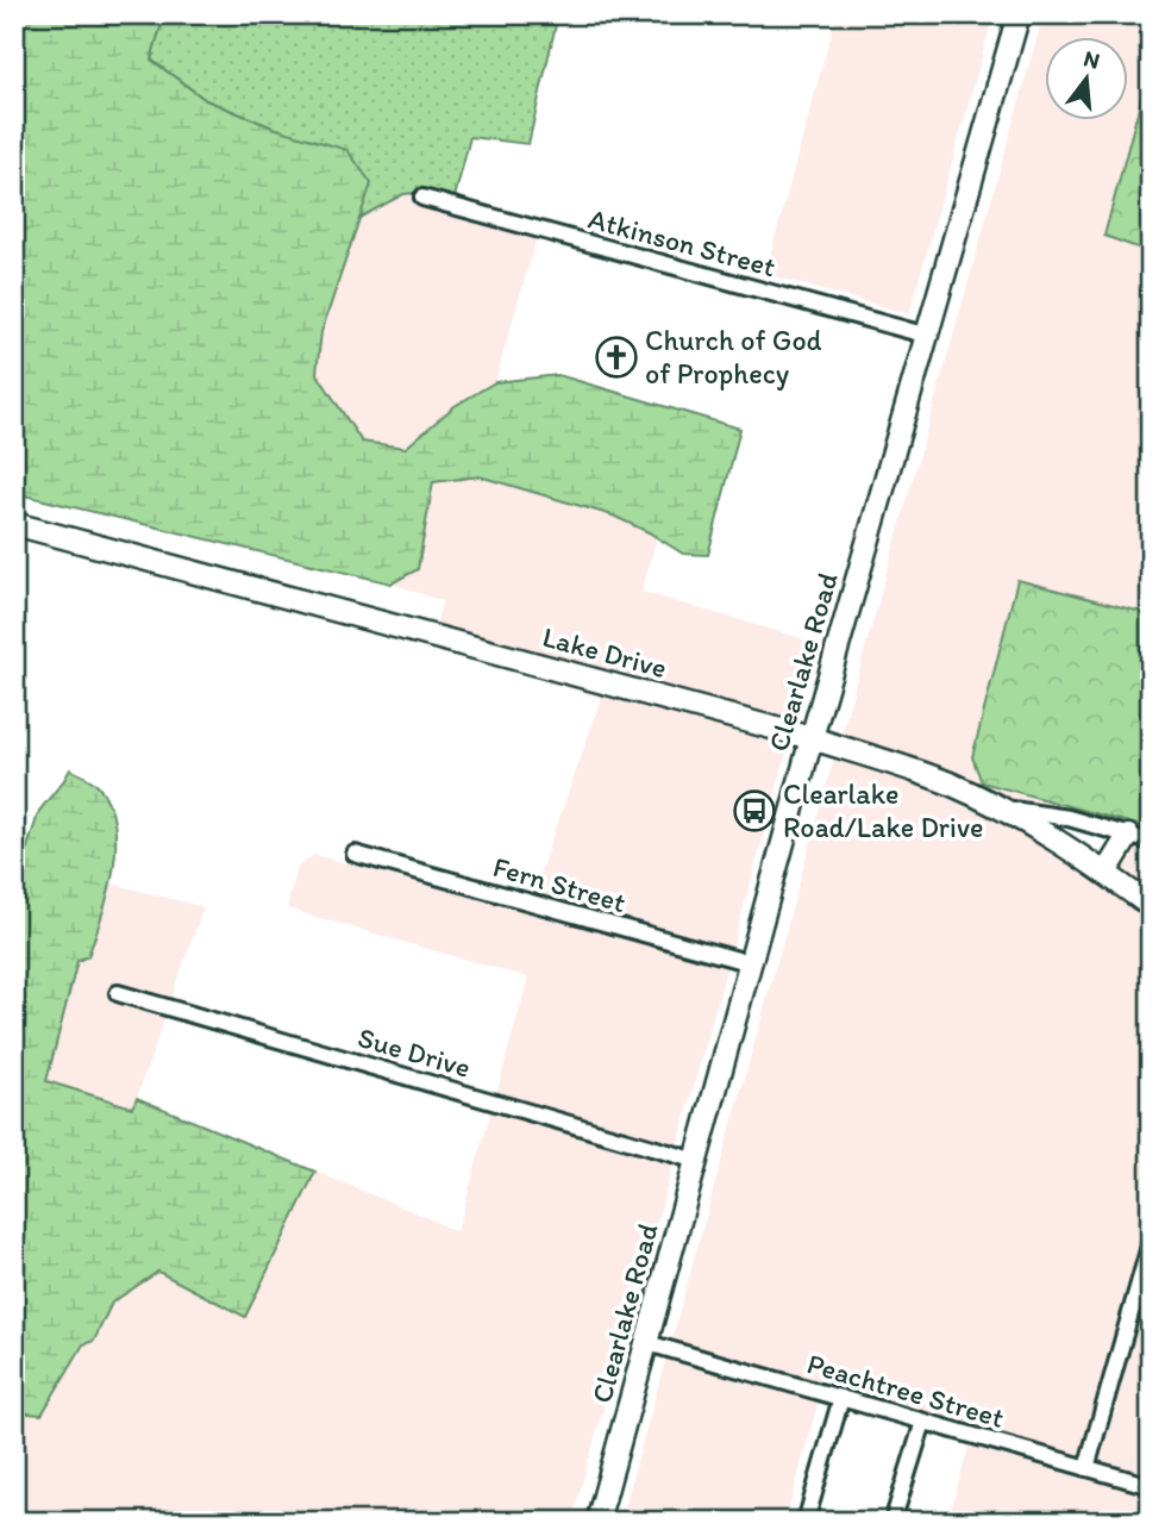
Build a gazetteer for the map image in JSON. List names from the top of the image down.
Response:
{
  "streets": {
    "main road": ["Lake Drive", "Clearlake Road"],
    "street": [
      "Atkinson Street",
      "Fern Street",
      "Sue Drive",
      "Peachtree Street"
    ]
  },
  "crossings": [
    ["Atkinson Street", "Clearlake Road"],
    ["Lake Drive", "Clearlake Road"],
    ["Clearlake Road", "Fern Street"],
    ["Clearlake Road", "Sue Drive"],
    ["Clearlake Road", "Peachtree Street"]
  ],
  "places": {
    "church": ["Church of God of Prophecy"],
    "bus stop": ["Clearlake Road/Lake Drive"]
  },
  "north": "top"
}
